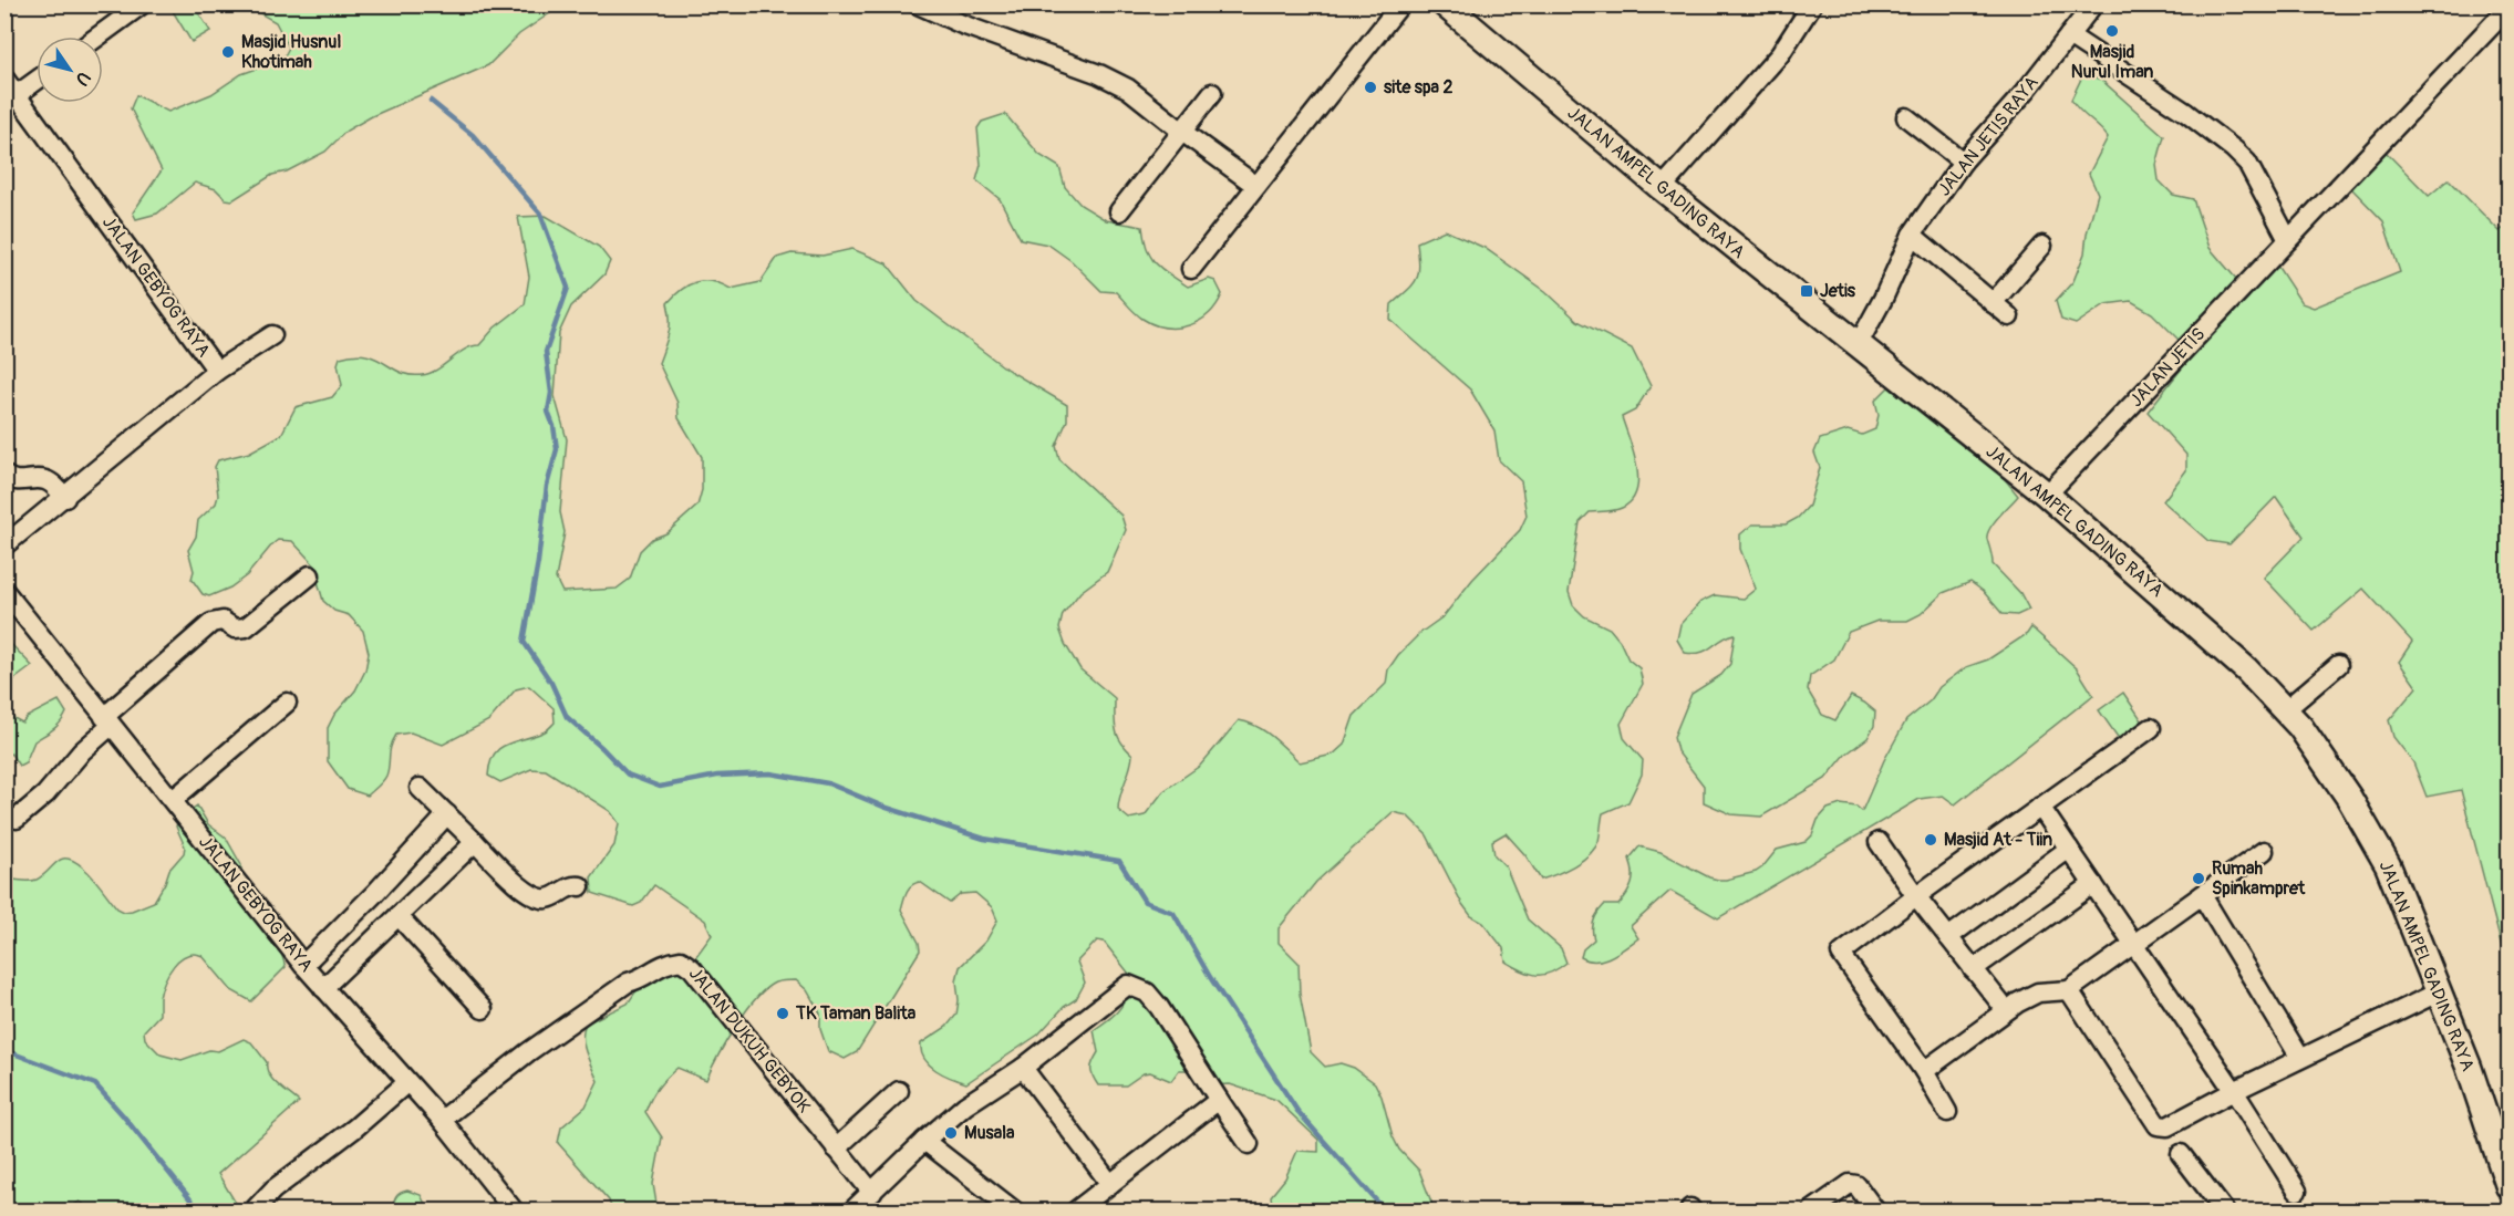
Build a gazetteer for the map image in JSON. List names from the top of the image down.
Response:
{
  "streets": {
    "main road": ["JALAN AMPEL GADING RAYA"],
    "street": [
      "JALAN JETIS RAYA",
      "JALAN GEBYOG RAYA",
      "JALAN JETIS",
      "JALAN DUKUH GEBYOK"
    ]
  },
  "crossings": [
    ["JALAN JETIS RAYA", "JALAN AMPEL GADING RAYA"],
    ["JALAN AMPEL GADING RAYA", "JALAN JETIS"],
    ["JALAN GEBYOG RAYA", "JALAN DUKUH GEBYOK"]
  ],
  "places": {
    "other": [
      "Masjid Nurul Iman",
      "Masjid Husnul Khotimah",
      "site spa 2",
      "Masjid At - Tiin",
      "Rumah Spinkampret",
      "TK Taman Balita",
      "Musala"
    ],
    "transit": ["Jetis"]
  },
  "north": "bottom right"
}
